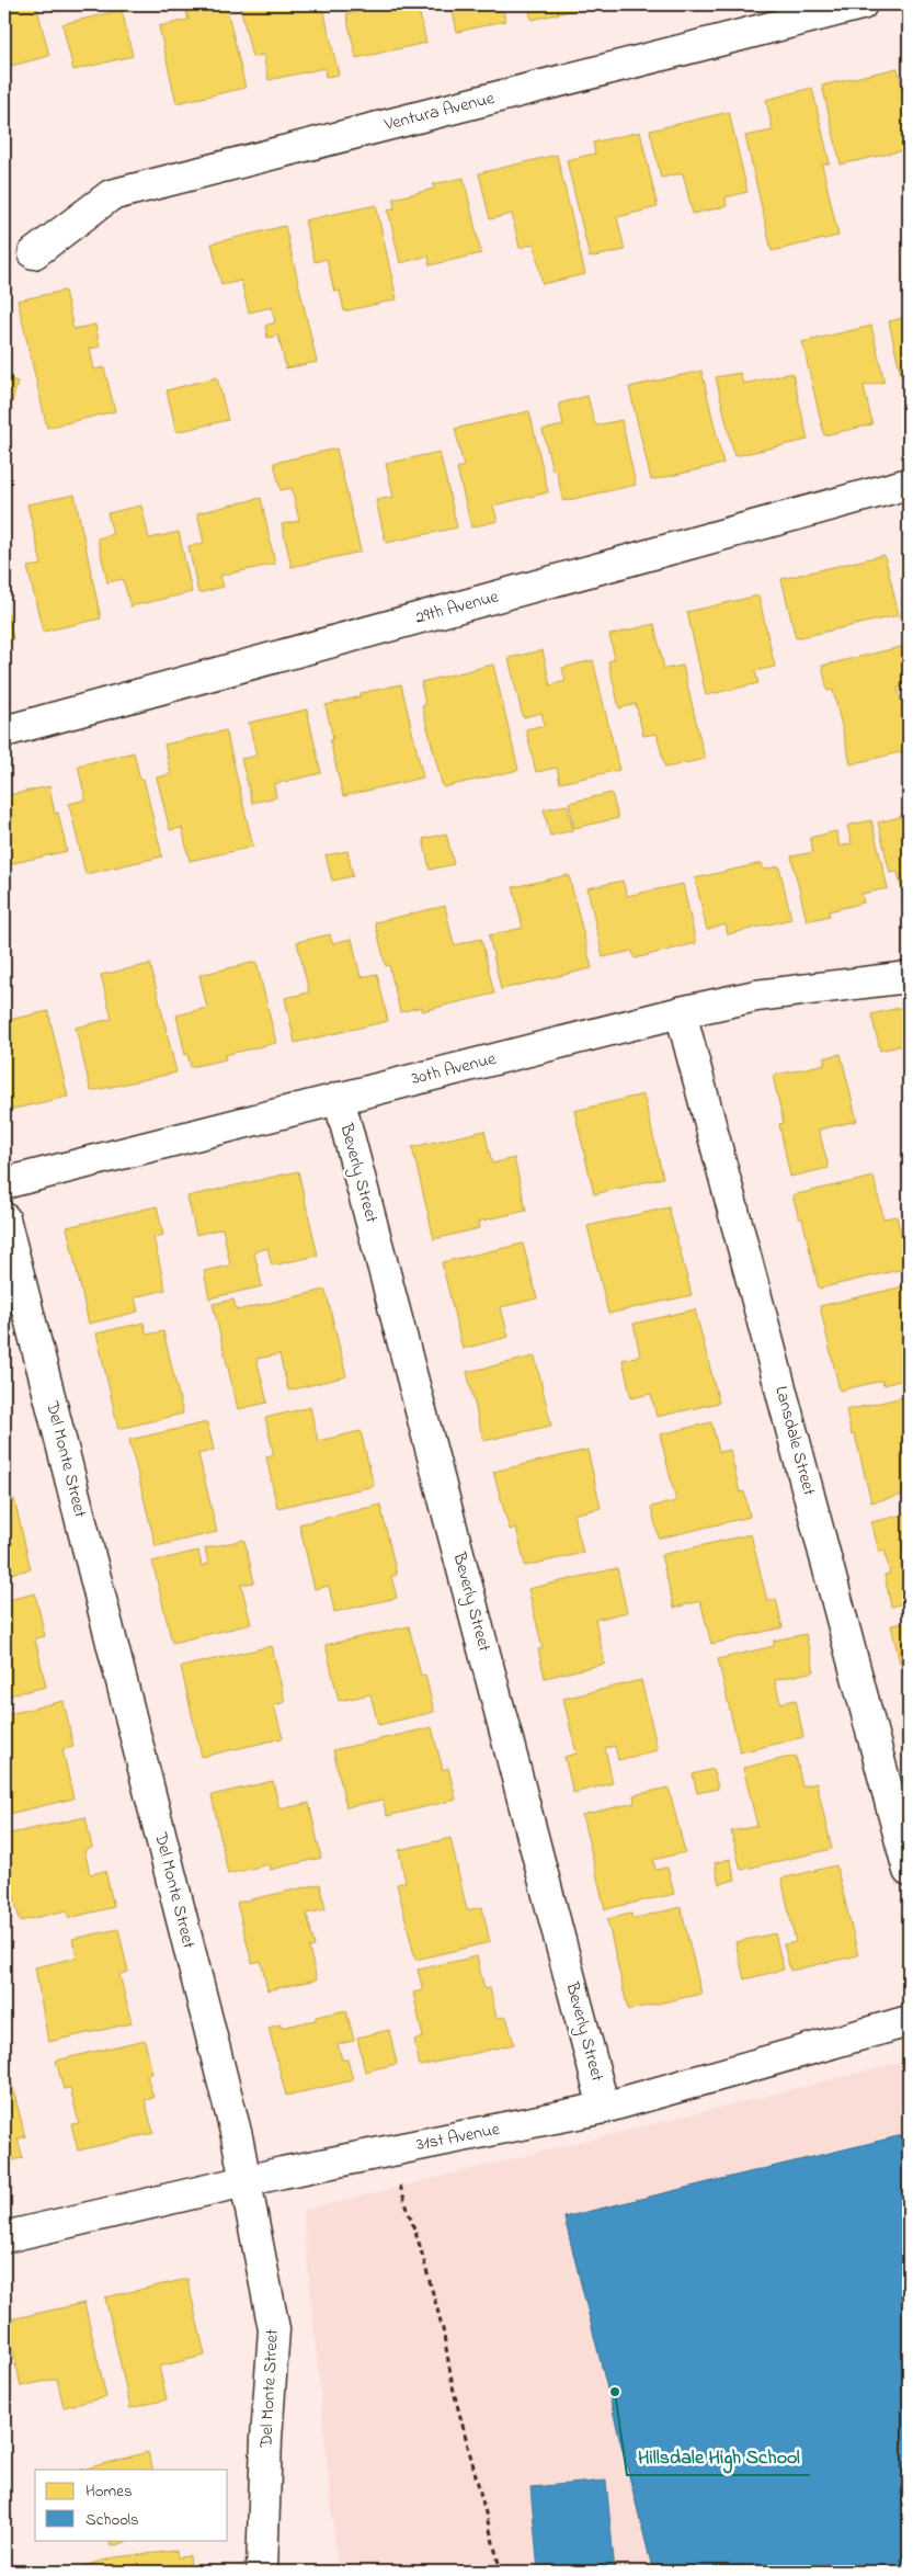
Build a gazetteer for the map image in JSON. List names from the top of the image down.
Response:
{
  "streets": {
    "street": [
      "Ventura Avenue",
      "29th Avenue",
      "30th Avenue",
      "Beverly Street",
      "Lansdale Street",
      "Del Monte Street",
      "31st Avenue"
    ]
  },
  "crossings": [
    ["30th Avenue", "Beverly Street"],
    ["30th Avenue", "Lansdale Street"],
    ["Beverly Street", "31st Avenue"],
    ["Del Monte Street", "31st Avenue"]
  ],
  "places": ["Hillsdale High School"],
  "legend": ["Homes", "Schools"]
}
